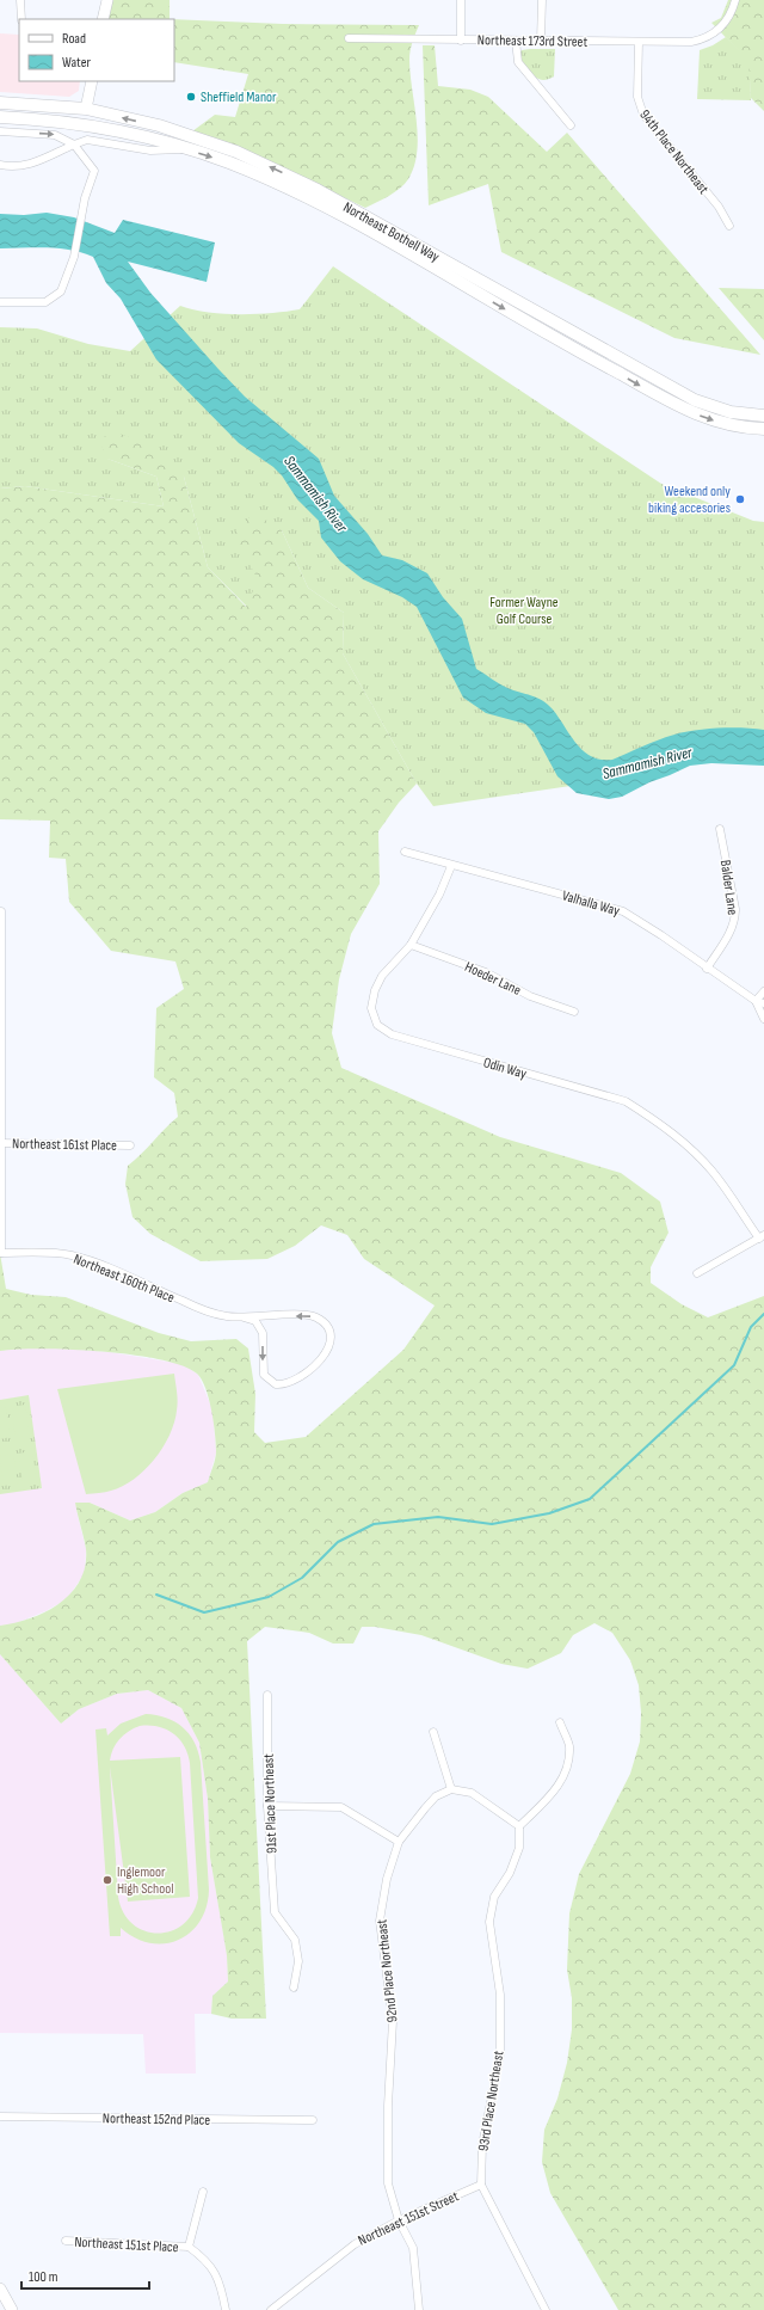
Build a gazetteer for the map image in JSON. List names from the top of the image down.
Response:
{
  "streets": {
    "main road": ["Northeast Bothell Way"],
    "street": [
      "Northeast 173rd Street",
      "94th Place Northeast",
      "Balder Lane",
      "Valhalla Way",
      "Hoeder Lane",
      "Odin Way",
      "Northeast 161st Place",
      "Northeast 160th Place",
      "91st Place Northeast",
      "92nd Place Northeast",
      "93rd Place Northeast",
      "Northeast 152nd Place",
      "Northeast 151st Street",
      "Northeast 151st Place"
    ]
  },
  "crossings": [
    ["Northeast 173rd Street", "94th Place Northeast"],
    ["Balder Lane", "Valhalla Way"],
    ["Valhalla Way", "Odin Way"],
    ["Hoeder Lane", "Odin Way"],
    ["92nd Place Northeast", "Northeast 151st Street"],
    ["93rd Place Northeast", "Northeast 151st Street"]
  ],
  "water": ["Sammamish River"],
  "parks": ["Former Wayne Golf Course"],
  "places": ["Sheffield Manor", "Weekend only biking accesories", "Inglemoor High School"],
  "legend": ["Road", "Water"],
  "scale_bar": "100 m"
}
